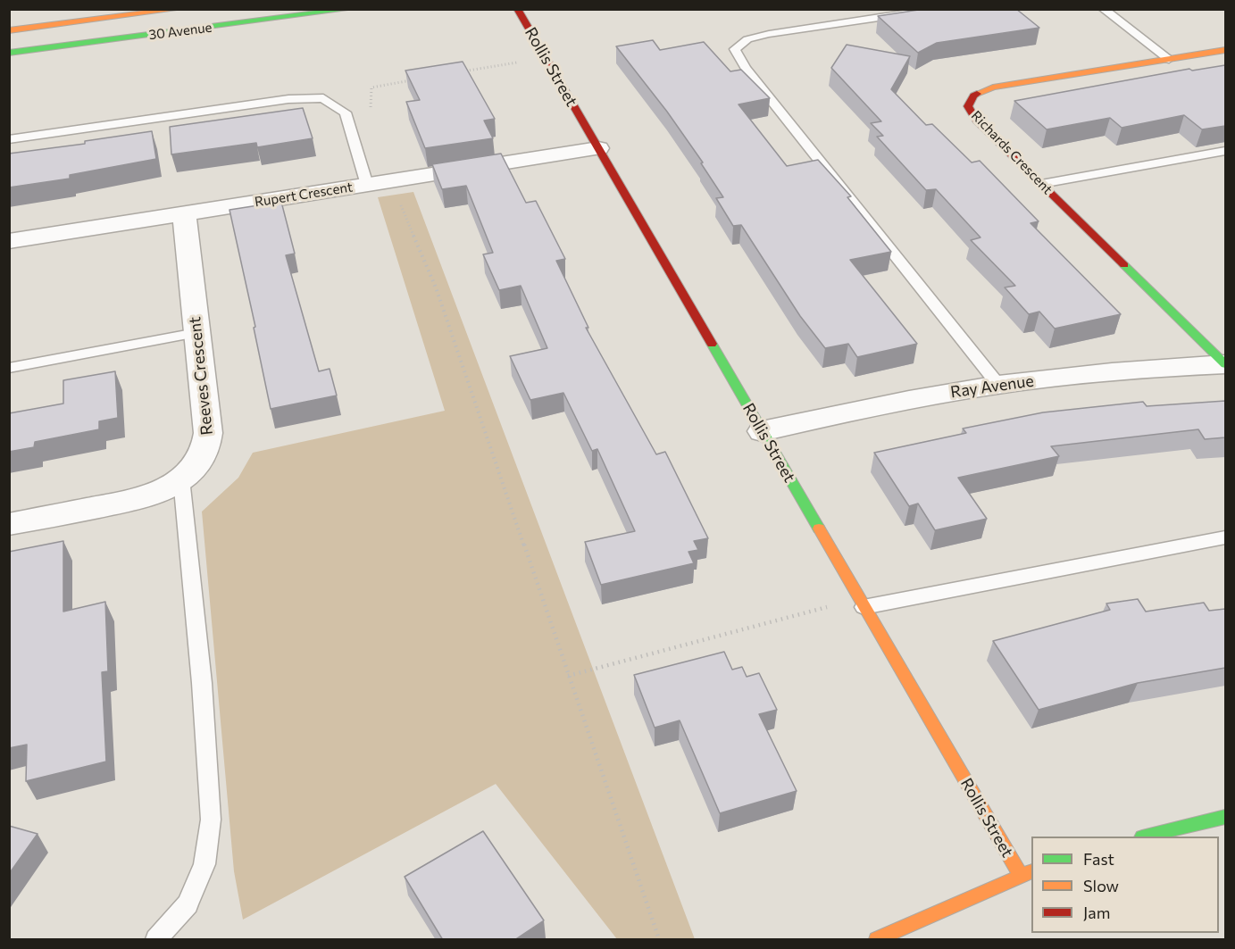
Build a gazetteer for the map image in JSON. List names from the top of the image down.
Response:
{
  "streets": {
    "street": [
      "30 Avenue",
      "Rollis Street",
      "Richards Crescent",
      "Rupert Crescent",
      "Reeves Crescent",
      "Ray Avenue"
    ]
  },
  "crossings": [
    ["Rollis Street", "Rupert Crescent"],
    ["Rollis Street", "Ray Avenue"],
    ["Richards Crescent", "Ray Avenue"],
    ["Rupert Crescent", "Reeves Crescent"]
  ],
  "legend": ["Fast", "Slow", "Jam"]
}
